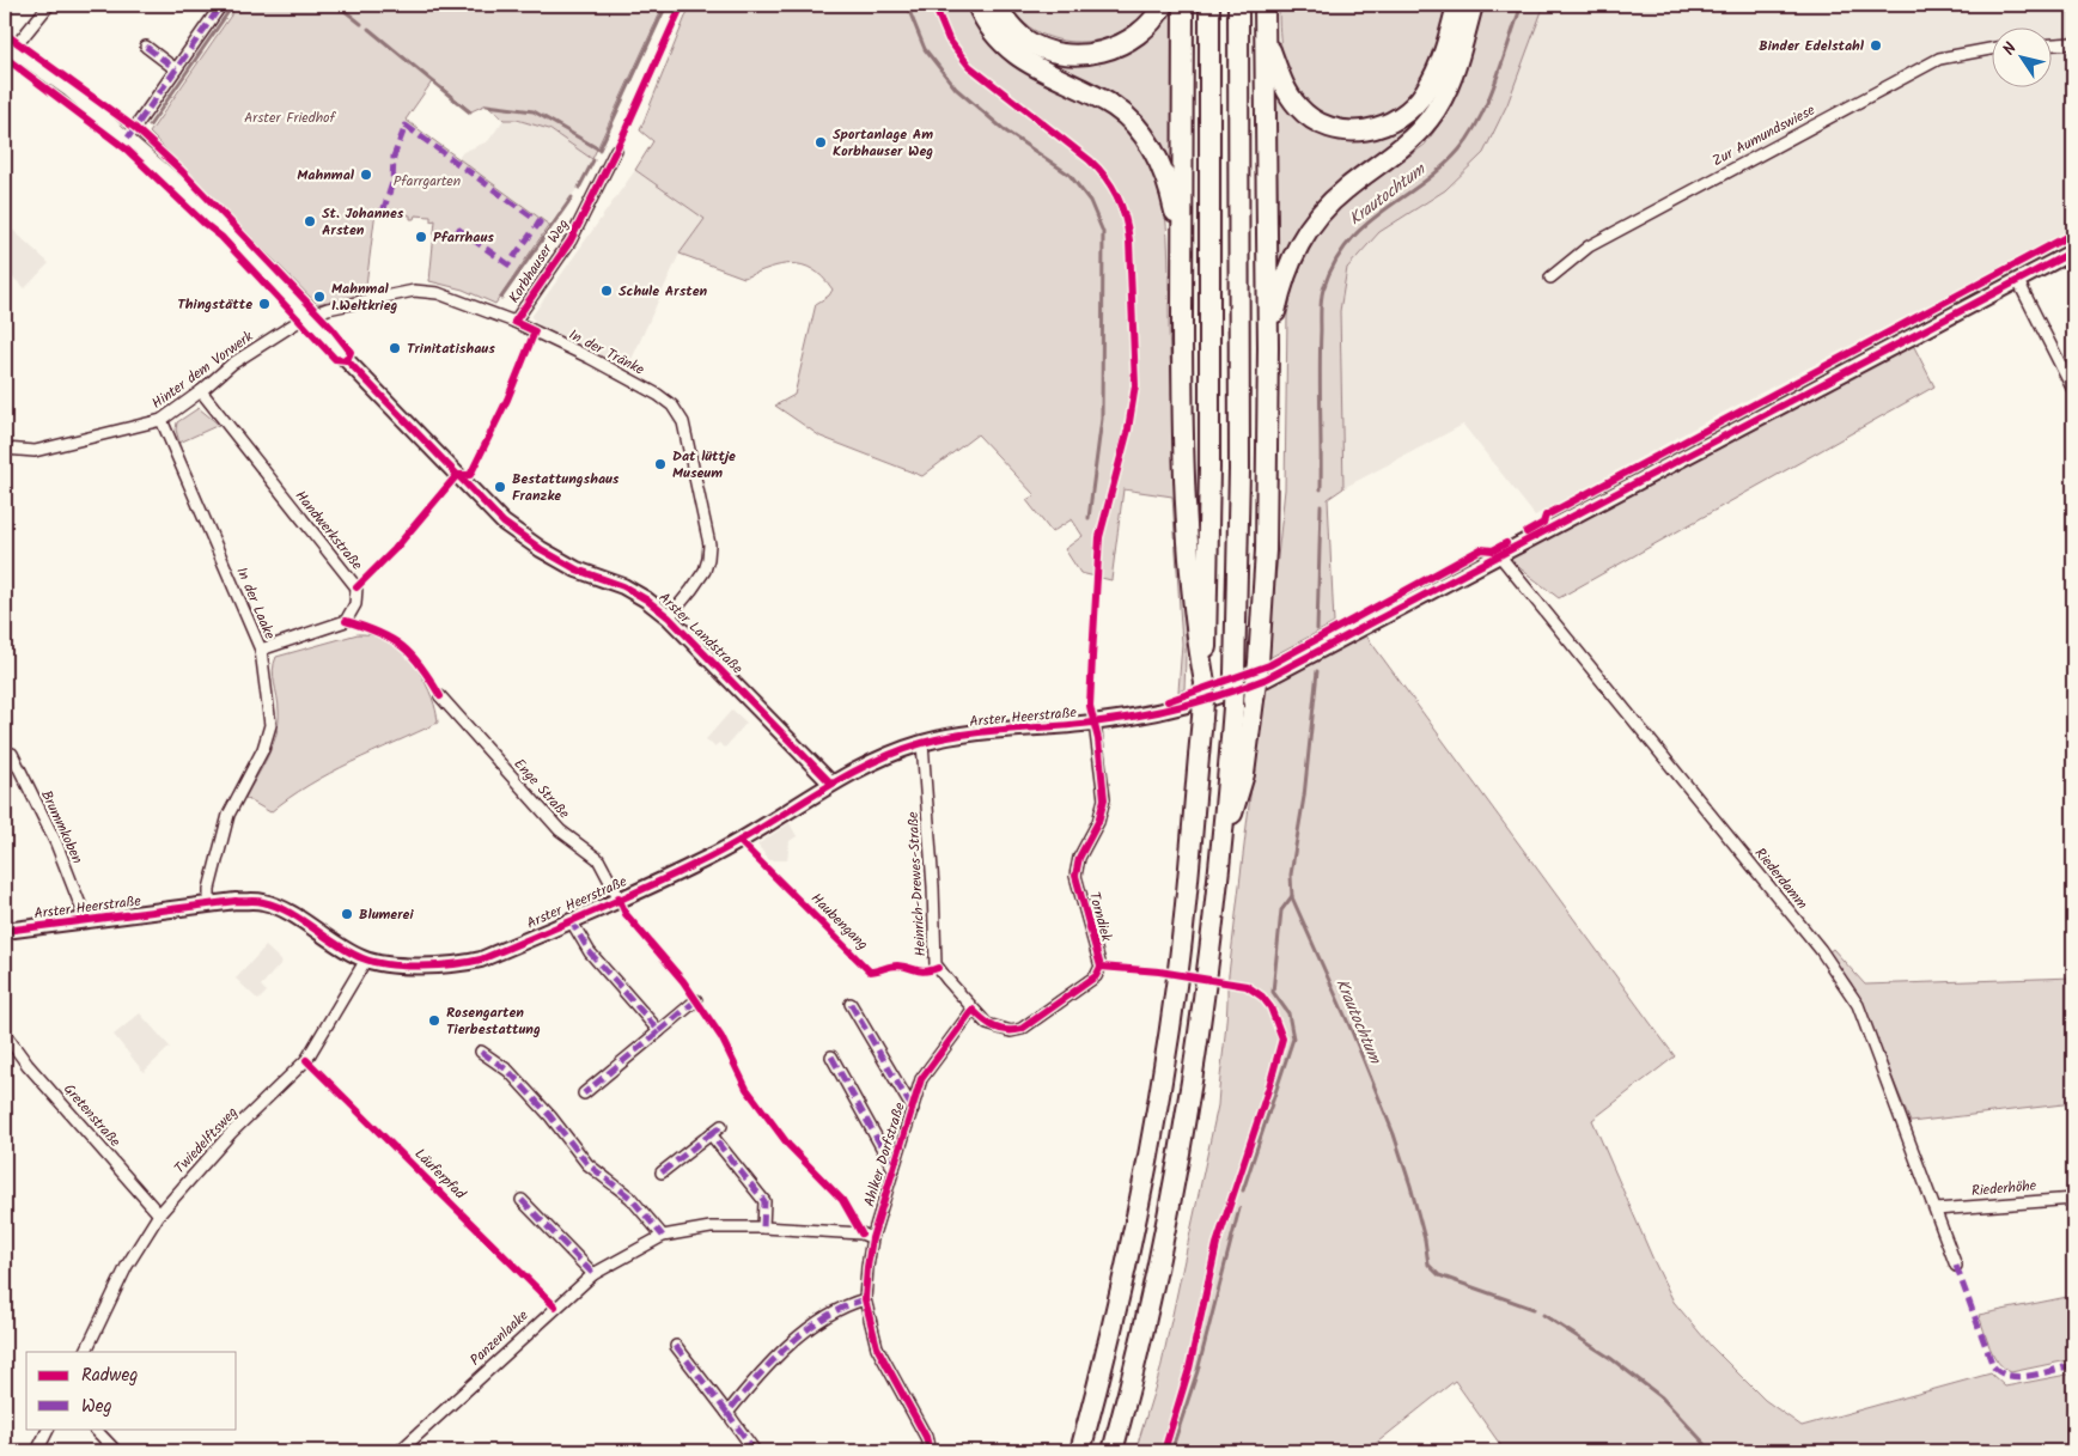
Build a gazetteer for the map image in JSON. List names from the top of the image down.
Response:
{
  "streets": {
    "street": [
      "Zur Aumundswiese",
      "Korbhauser Weg",
      "In der Tränke",
      "Hinter dem Vorwerk",
      "Handwerkstraße",
      "In der Laake",
      "Arster Landstraße",
      "Arster Heerstraße",
      "Enge Straße",
      "Brummkoben",
      "Riederdamm",
      "Heinrich-Drewes-Straße",
      "Torndiek",
      "Gretenstraße",
      "Twiedelftsweg",
      "Ahlker Dorfstraße",
      "Riederhöhe",
      "Panzenlaake"
    ],
    "cycle path": ["Haubengang", "Läuferpfad"]
  },
  "crossings": [
    ["Korbhauser Weg", "In der Tränke"],
    ["In der Tränke", "Hinter dem Vorwerk"],
    ["In der Tränke", "Arster Landstraße"],
    ["Hinter dem Vorwerk", "Handwerkstraße"],
    ["Hinter dem Vorwerk", "In der Laake"],
    ["Hinter dem Vorwerk", "Arster Landstraße"],
    ["Handwerkstraße", "In der Laake"],
    ["In der Laake", "Arster Heerstraße"],
    ["Arster Landstraße", "Arster Heerstraße"],
    ["Arster Heerstraße", "Enge Straße"],
    ["Arster Heerstraße", "Brummkoben"],
    ["Arster Heerstraße", "Riederdamm"],
    ["Arster Heerstraße", "Heinrich-Drewes-Straße"],
    ["Arster Heerstraße", "Torndiek"],
    ["Arster Heerstraße", "Twiedelftsweg"],
    ["Riederdamm", "Riederhöhe"],
    ["Heinrich-Drewes-Straße", "Torndiek"],
    ["Heinrich-Drewes-Straße", "Ahlker Dorfstraße"],
    ["Torndiek", "Ahlker Dorfstraße"],
    ["Gretenstraße", "Twiedelftsweg"],
    ["Ahlker Dorfstraße", "Panzenlaake"]
  ],
  "water": ["Krautochtum"],
  "parks": ["Arster Friedhof", "Pfarrgarten"],
  "places": [
    "Binder Edelstahl",
    "Sportanlage Am Korbhauser Weg",
    "Mahnmal",
    "St. Johannes Arsten",
    "Pfarrhaus",
    "Schule Arsten",
    "Mahnmal 1.Weltkrieg",
    "Thingstätte",
    "Trinitatishaus",
    "Dat lüttje Museum",
    "Bestattungshaus Franzke",
    "Blumerei",
    "Rosengarten Tierbestattung"
  ],
  "legend": ["Radweg", "Weg"],
  "north": "top left"
}
